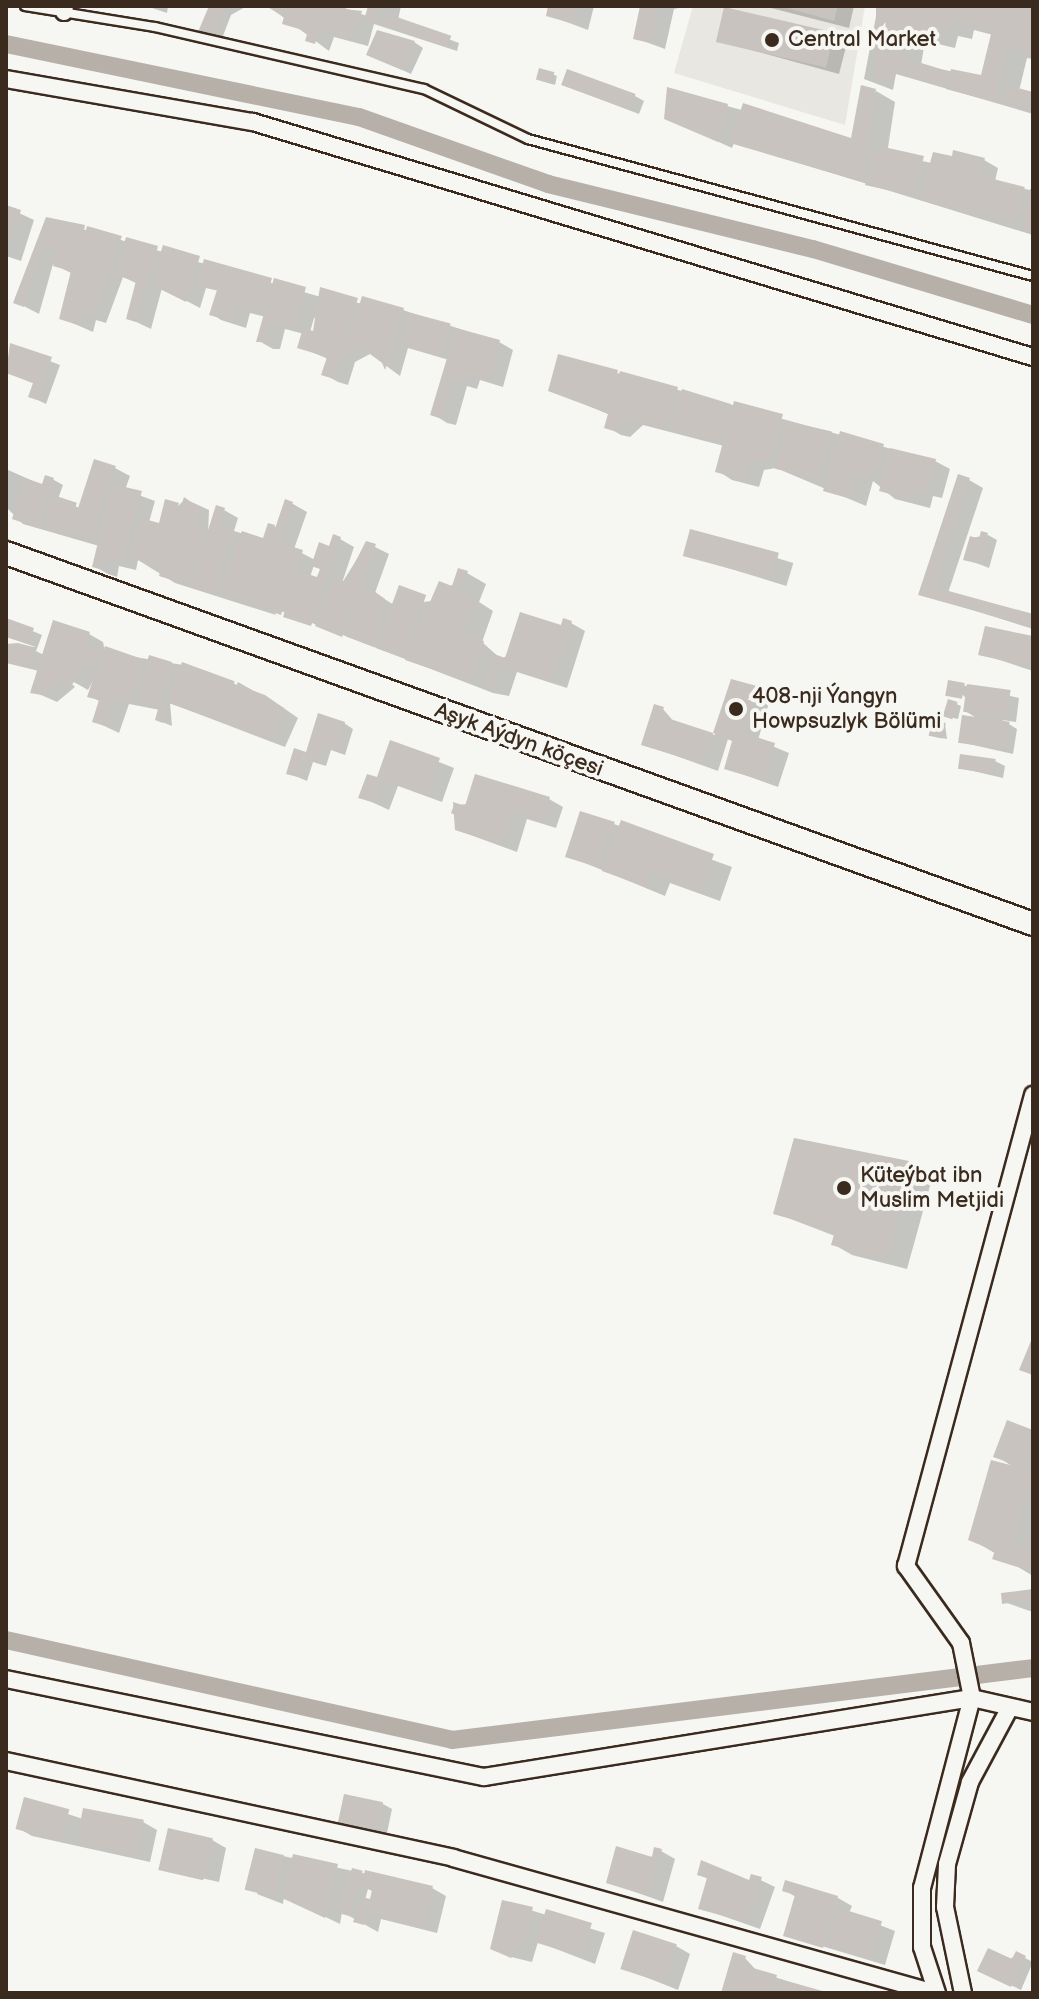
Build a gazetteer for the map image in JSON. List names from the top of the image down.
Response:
{
  "streets": {
    "main road": ["Aşyk Aýdyn köçesi"]
  },
  "places": ["Central Market", "408-nji Ýangyn Howpsuzlyk Bölümi", "Küteýbat ibn Muslim Metjidi"]
}
